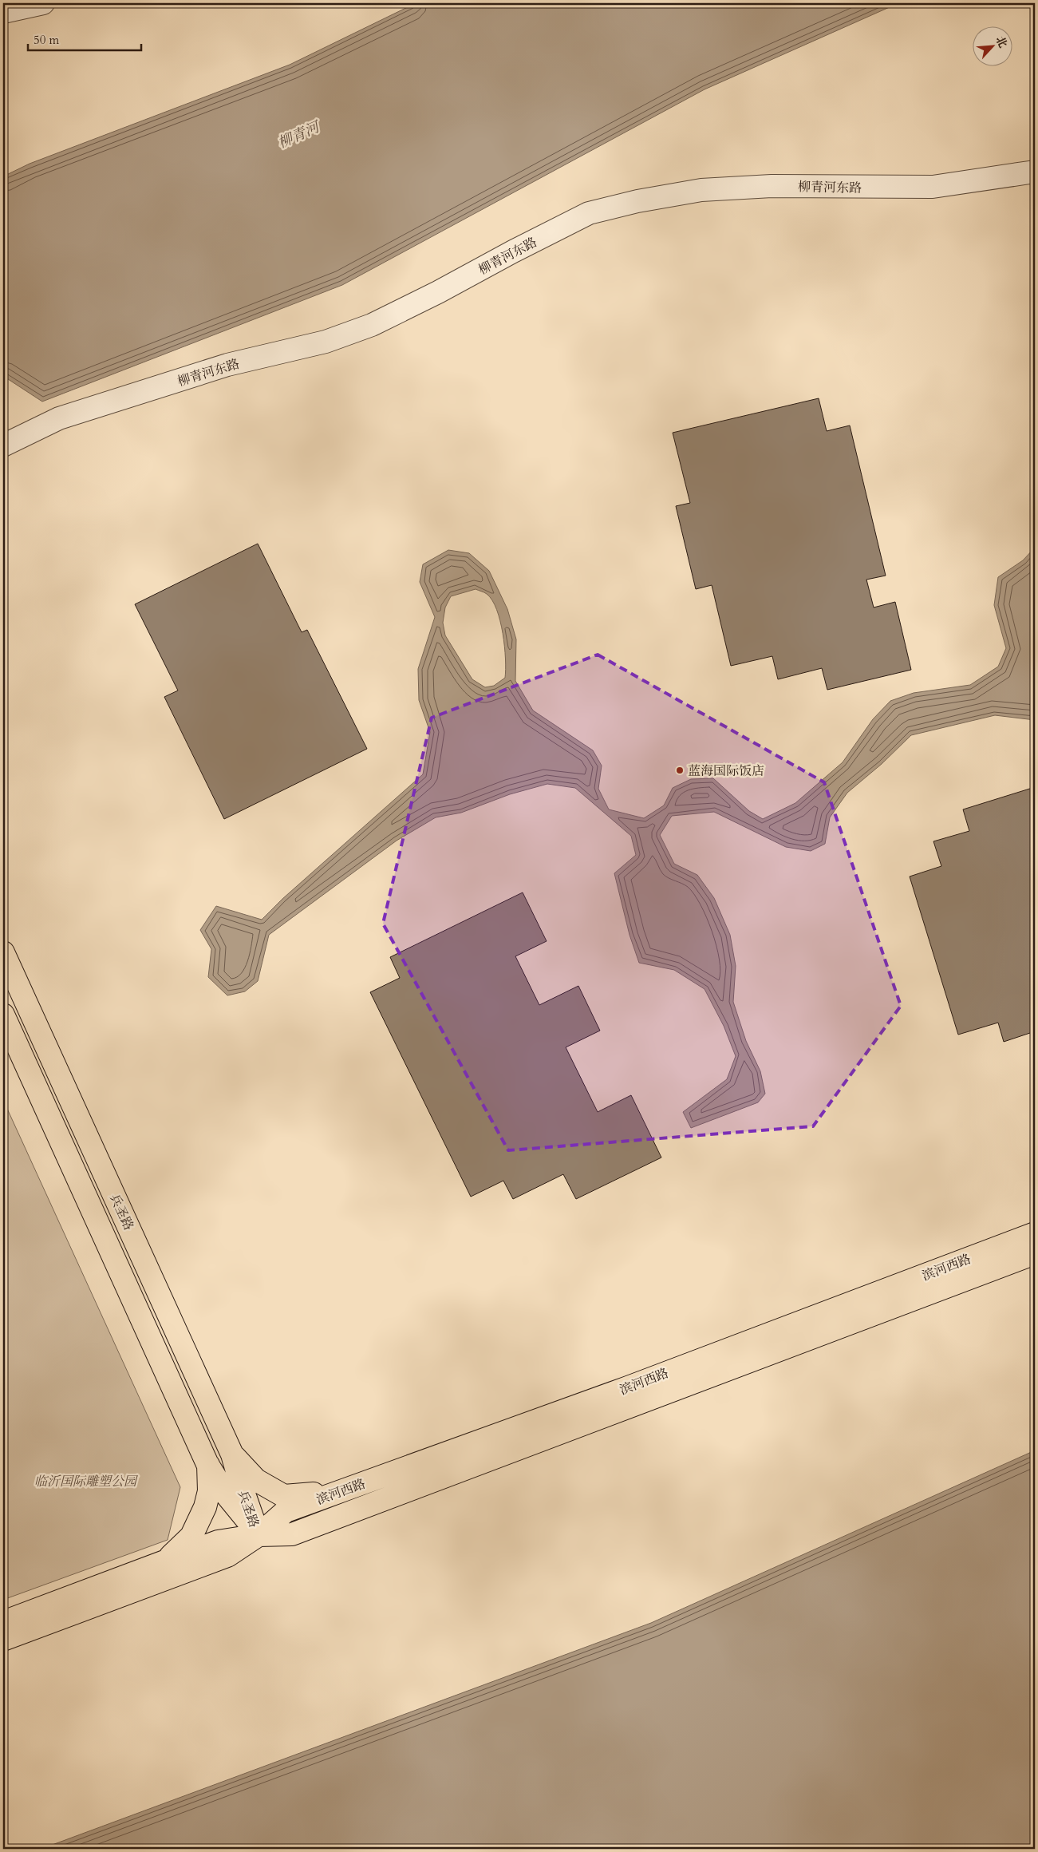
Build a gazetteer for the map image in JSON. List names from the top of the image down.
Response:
{
  "streets": {
    "main road": ["兵圣路", "滨河西路"],
    "street": ["柳青河东路"]
  },
  "crossings": [
    ["兵圣路", "滨河西路"]
  ],
  "water": ["柳青河"],
  "parks": ["临沂国际雕塑公园"],
  "places": ["蓝海国际饭店"],
  "scale_bar": "50 m",
  "north": "top right"
}
